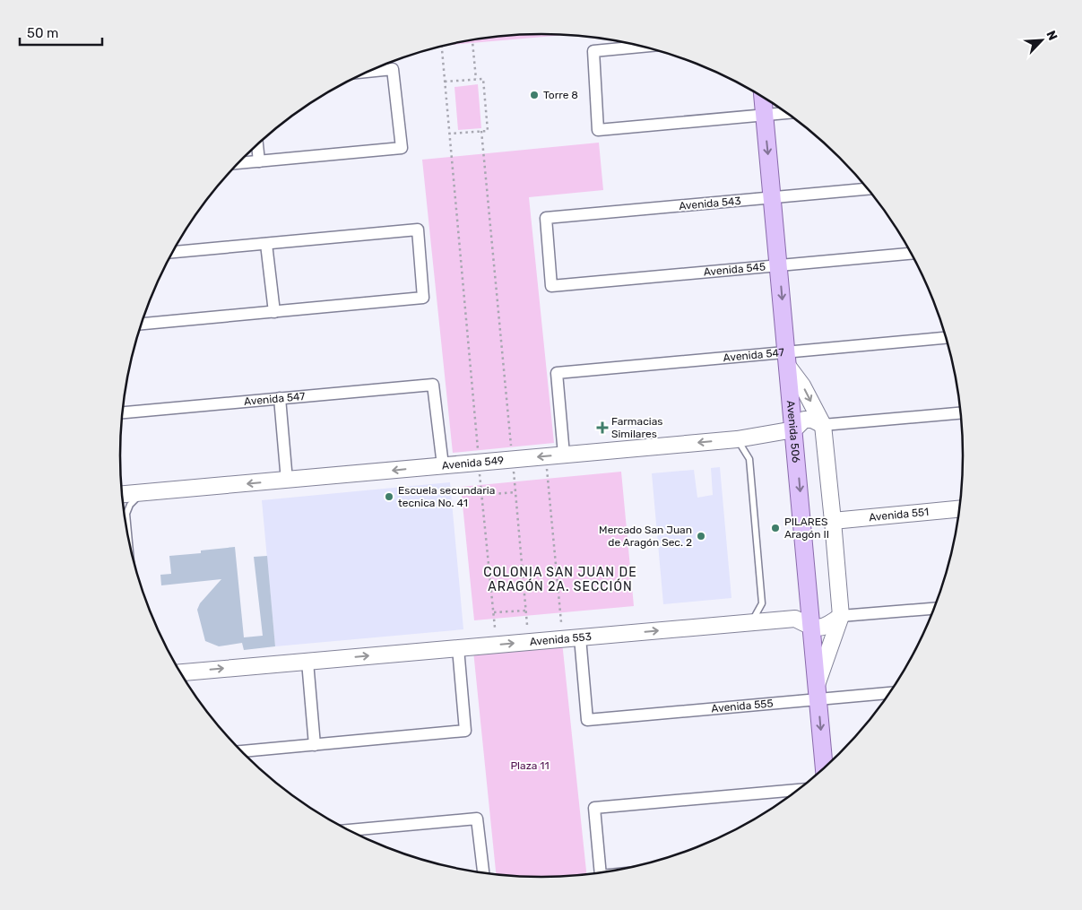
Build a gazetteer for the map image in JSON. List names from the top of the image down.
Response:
{
  "streets": {
    "main road": ["Avenida 506"],
    "street": [
      "Avenida 543",
      "Avenida 545",
      "Avenida 547",
      "Avenida 549",
      "Avenida 551",
      "Avenida 553",
      "Avenida 555"
    ]
  },
  "crossings": [
    ["Avenida 543", "Avenida 545"],
    ["Avenida 543", "Avenida 506"],
    ["Avenida 545", "Avenida 506"],
    ["Avenida 547", "Avenida 506"],
    ["Avenida 547", "Avenida 549"],
    ["Avenida 506", "Avenida 549"],
    ["Avenida 506", "Avenida 553"],
    ["Avenida 506", "Avenida 555"],
    ["Avenida 553", "Avenida 555"]
  ],
  "one_way": ["Avenida 506", "Avenida 549", "Avenida 553"],
  "districts": ["COLONIA SAN JUAN DE ARAGÓN 2A. SECCIÓN"],
  "parks": ["Plaza 11"],
  "places": {
    "other": [
      "Torre 8",
      "Escuela secundaria tecnica No. 41",
      "PILARES Aragón II",
      "Mercado San Juan de Aragón Sec. 2"
    ],
    "health": ["Farmacias Similares"]
  },
  "scale_bar": "50 m",
  "north": "top right"
}
